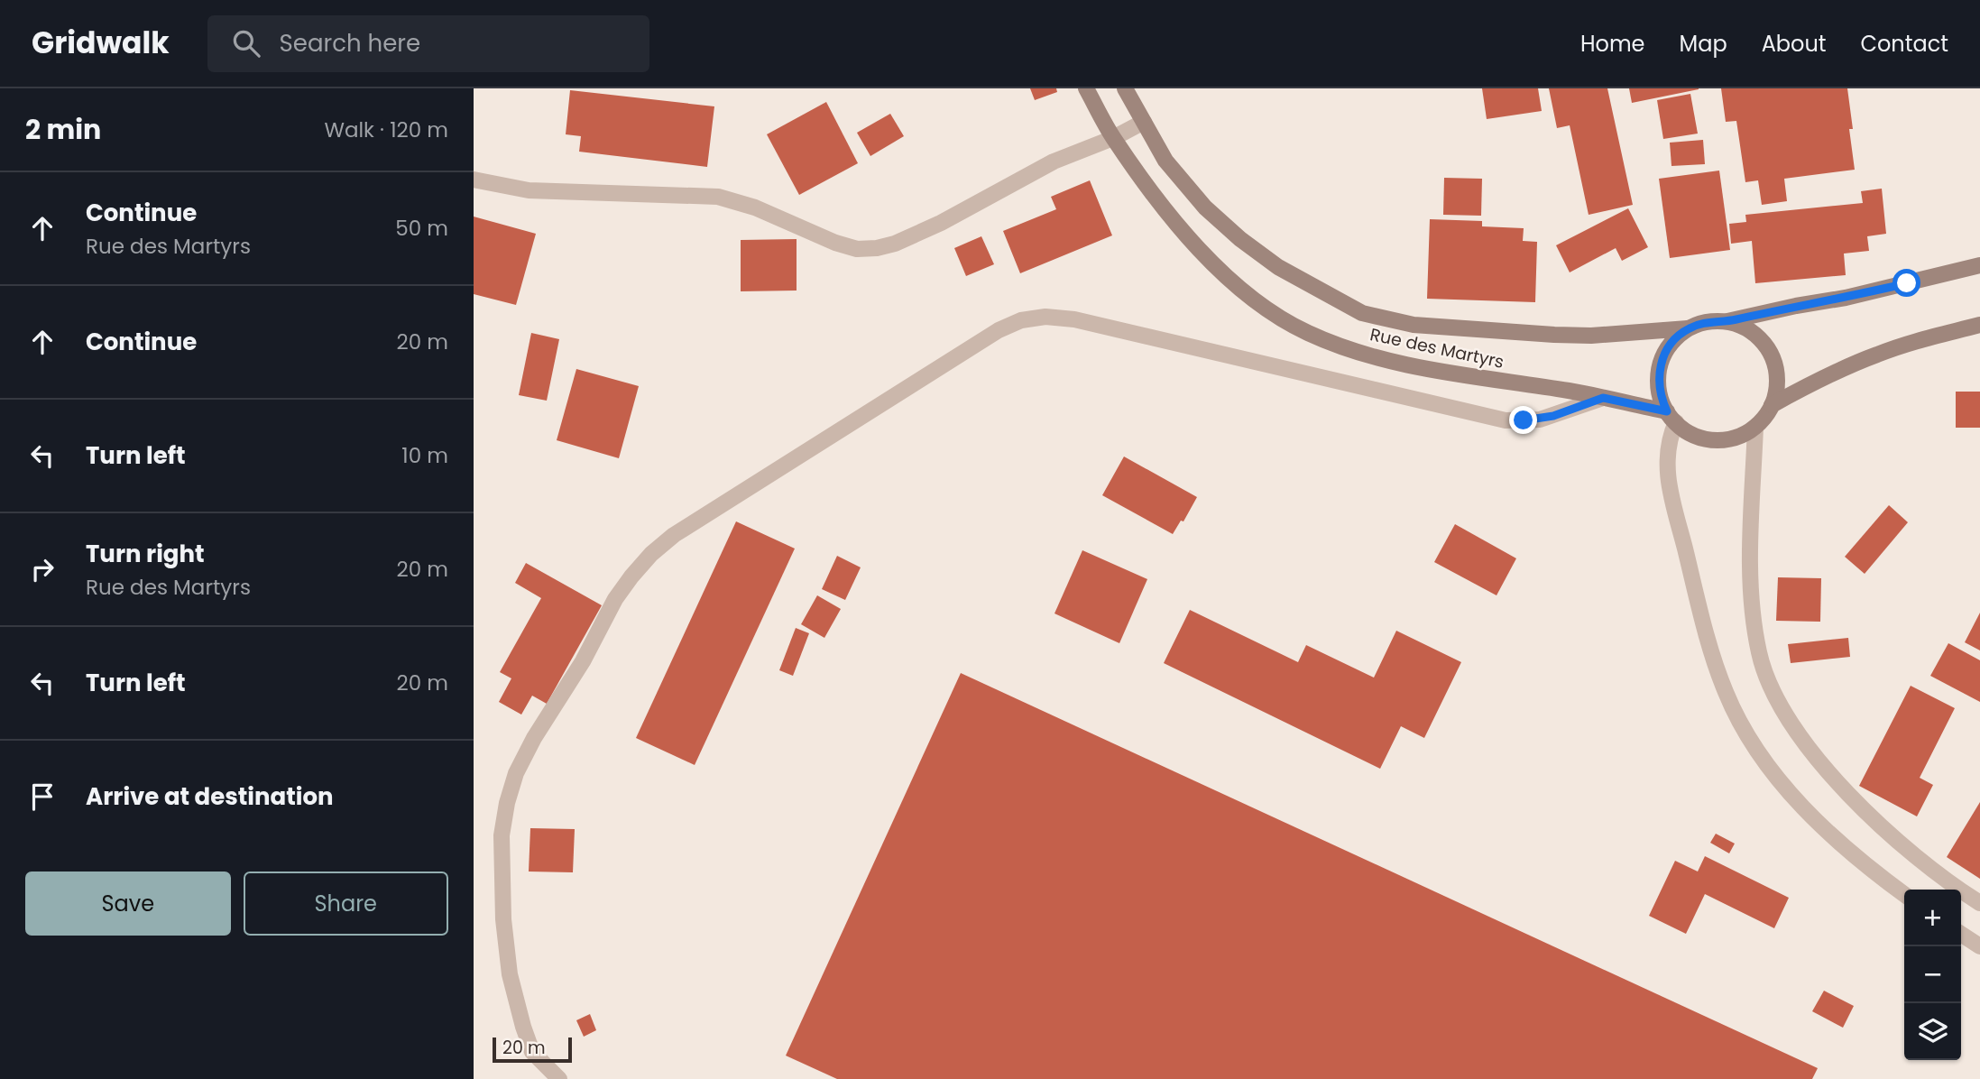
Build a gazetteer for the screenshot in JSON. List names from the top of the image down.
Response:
{
  "streets": {
    "main road": ["Rue des Martyrs"]
  },
  "scale_bar": "20 m",
  "page": {
    "header": "Gridwalk",
    "search": "Search here",
    "nav": [
      "Home",
      "Map",
      "About",
      "Contact"
    ],
    "heading": ["2 min", "Walk · 120 m"],
    "list": [
      ["Continue", "Rue des Martyrs", "50 m"],
      ["Continue", "20 m"],
      ["Turn left", "10 m"],
      ["Turn right", "Rue des Martyrs", "20 m"],
      ["Turn left", "20 m"],
      "Arrive at destination"
    ],
    "buttons": ["Save", "Share"],
    "map_buttons": ["+", "−"],
    "scale": "20 m"
  }
}
